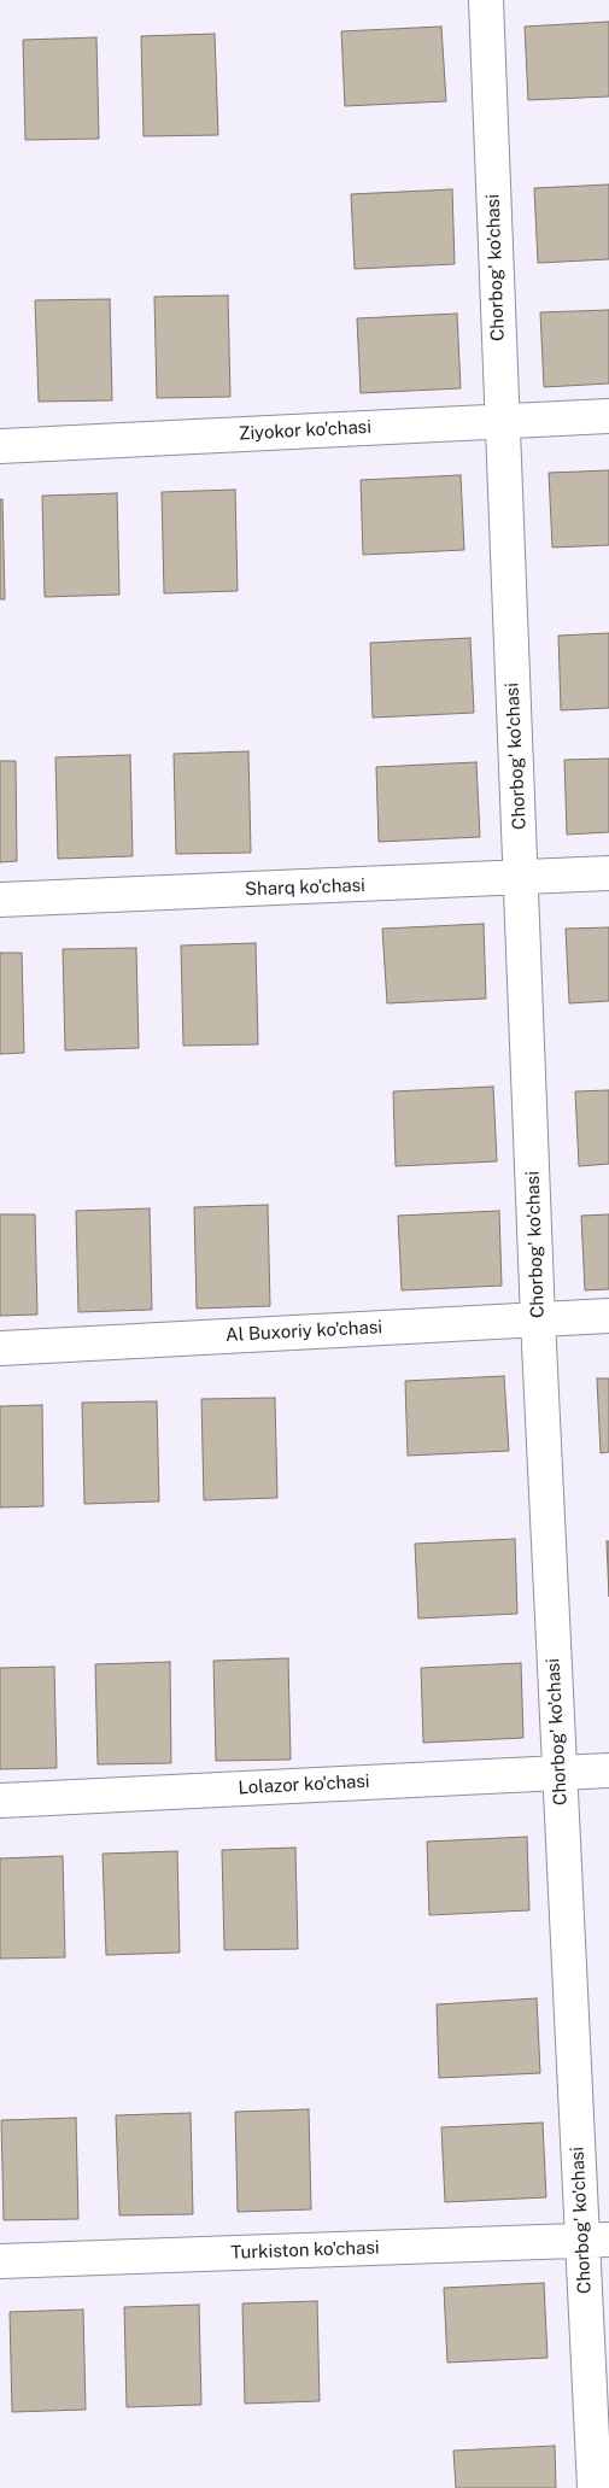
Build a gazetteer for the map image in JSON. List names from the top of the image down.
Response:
{
  "streets": {
    "street": [
      "Chorbog' ko'chasi",
      "Ziyokor ko'chasi",
      "Sharq ko'chasi",
      "Al Buxoriy ko'chasi",
      "Lolazor ko'chasi",
      "Turkiston ko'chasi"
    ]
  },
  "crossings": [
    ["Chorbog' ko'chasi", "Ziyokor ko'chasi"],
    ["Chorbog' ko'chasi", "Sharq ko'chasi"],
    ["Chorbog' ko'chasi", "Al Buxoriy ko'chasi"],
    ["Chorbog' ko'chasi", "Lolazor ko'chasi"],
    ["Chorbog' ko'chasi", "Turkiston ko'chasi"]
  ]
}
